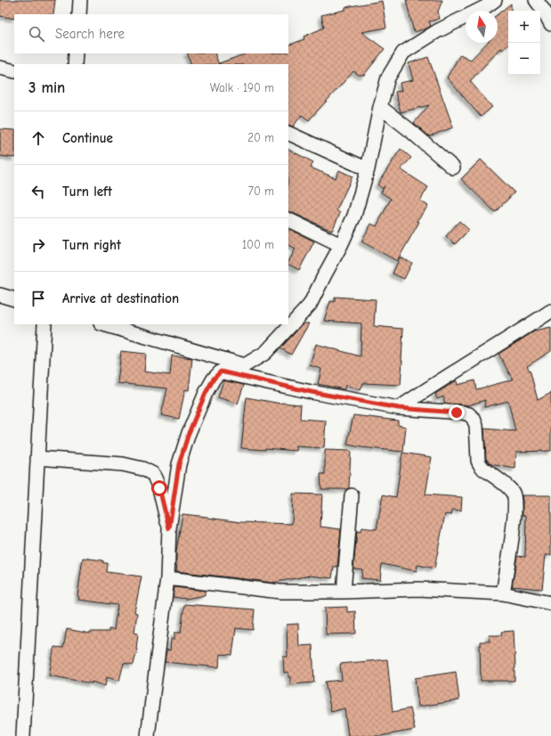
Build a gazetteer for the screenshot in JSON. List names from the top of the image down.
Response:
{
  "north": "top",
  "page": {
    "map_buttons": ["+", "−"],
    "search": "Search here",
    "heading": ["3 min", "Walk · 190 m"],
    "list": [
      ["Continue", "20 m"],
      ["Turn left", "70 m"],
      ["Turn right", "100 m"],
      "Arrive at destination"
    ]
  }
}
